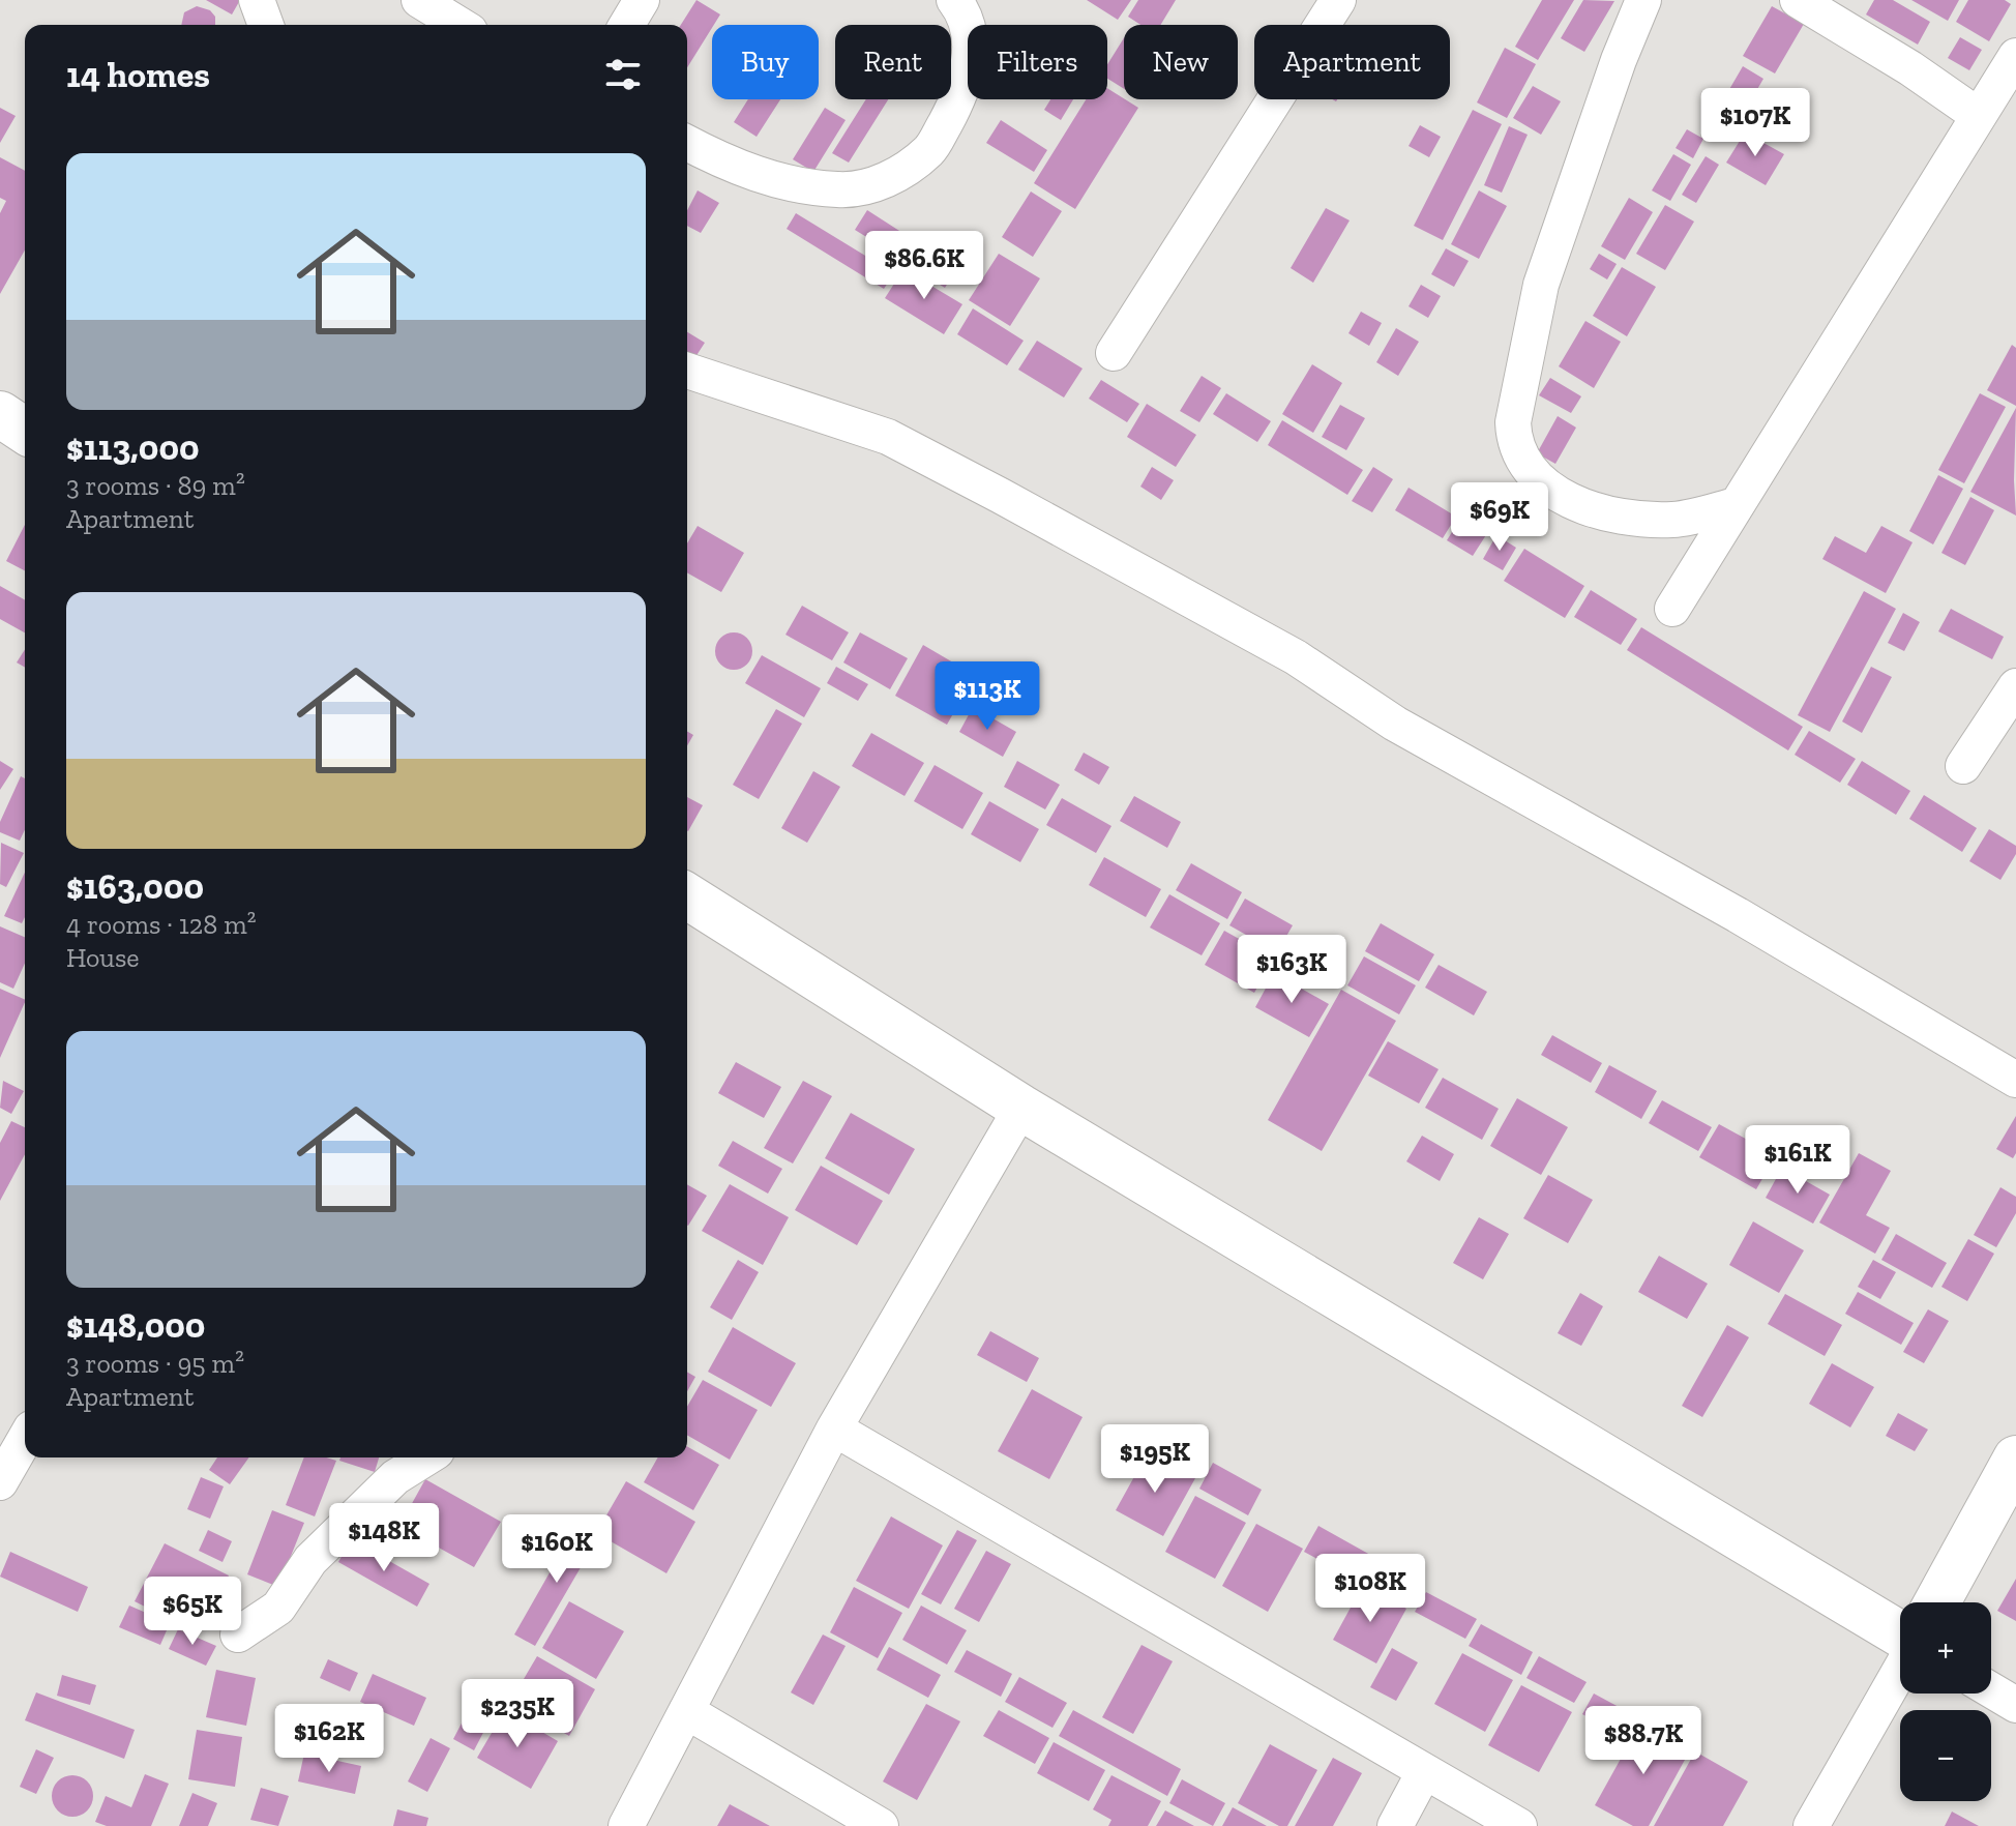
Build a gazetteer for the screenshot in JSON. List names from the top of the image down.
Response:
{
  "page": {
    "chip": [
      "Buy",
      "Rent",
      "Filters",
      "New",
      "Apartment"
    ],
    "heading": "14 homes",
    "price": [
      "$107K",
      "$86.6K",
      "$69K",
      "$113K",
      "$163K",
      "$161K",
      "$195K",
      "$148K",
      "$160K",
      "$108K",
      "$65K",
      "$235K",
      "$162K",
      "$88.7K"
    ],
    "list": [
      {
        "name": "$113,000",
        "note": "3 rooms · 89 m² · Apartment"
      },
      {
        "name": "$163,000",
        "note": "4 rooms · 128 m² · House"
      },
      {
        "name": "$148,000",
        "note": "3 rooms · 95 m² · Apartment"
      }
    ],
    "map_buttons": ["+", "−"]
  }
}
